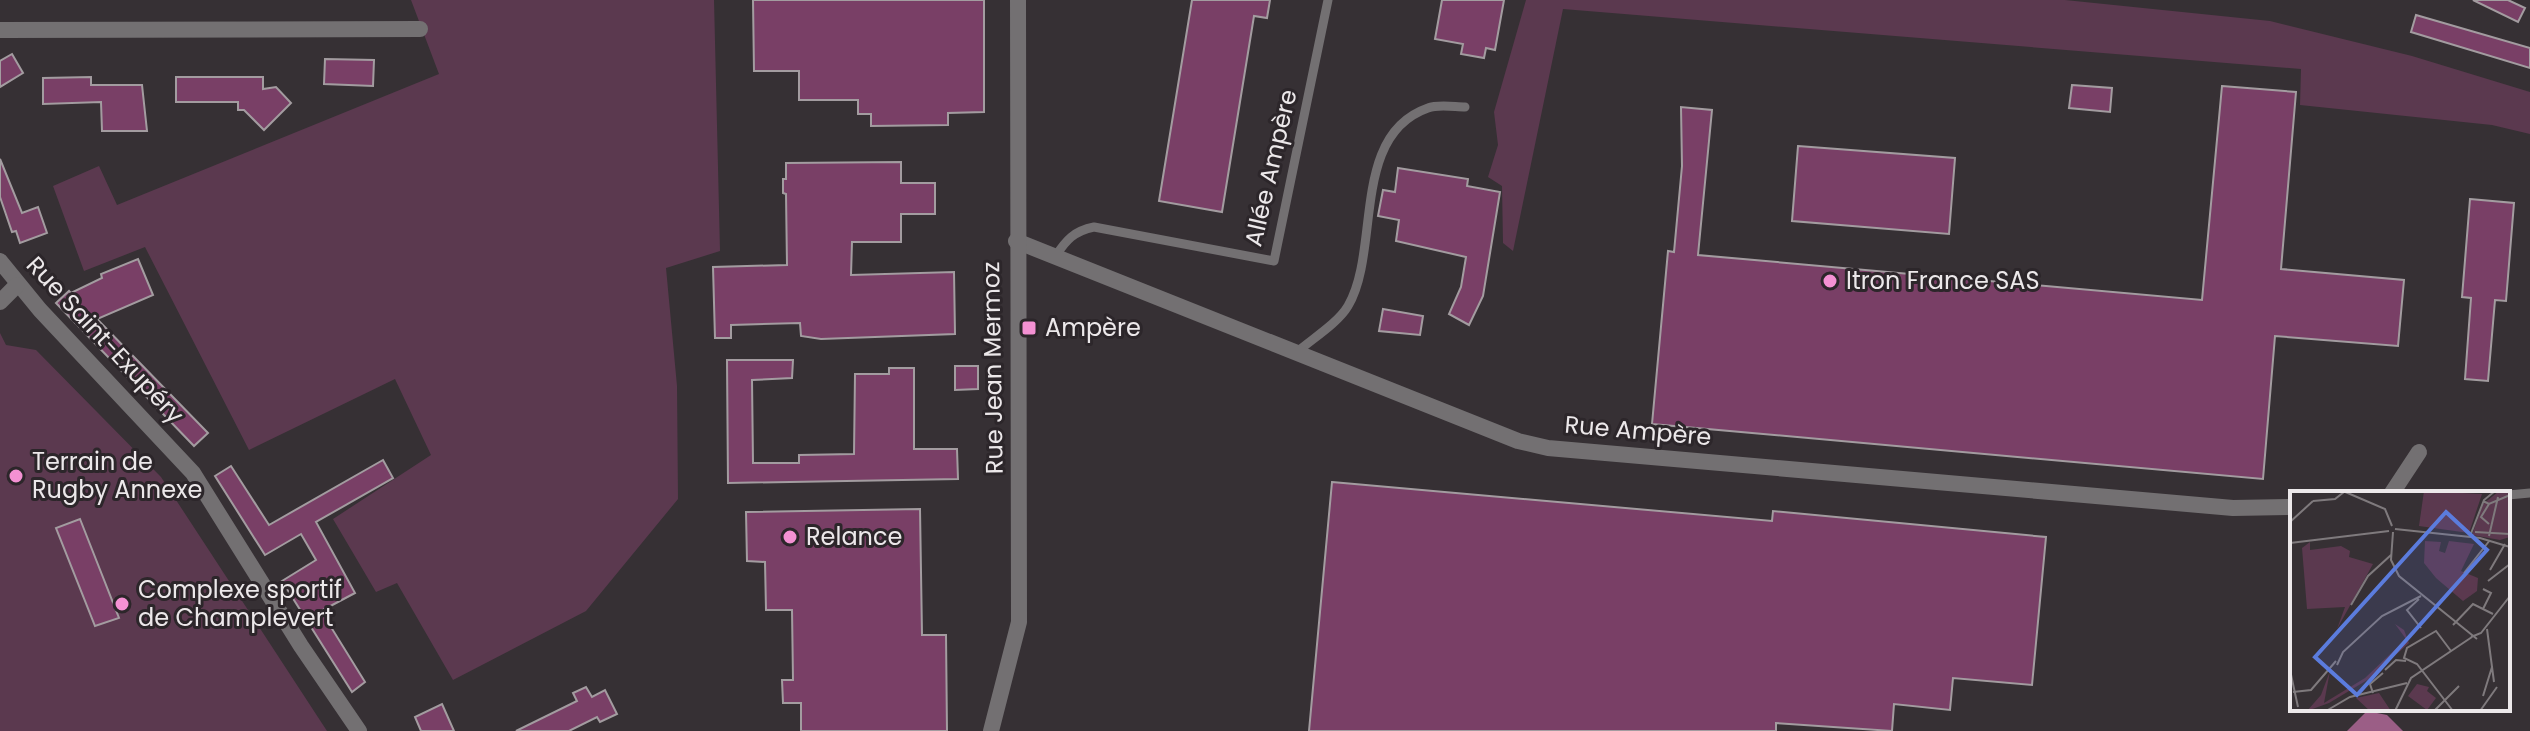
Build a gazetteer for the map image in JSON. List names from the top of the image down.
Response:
{
  "streets": {
    "street": ["Rue Saint-Exupéry", "Rue Jean Mermoz", "Rue Ampère"],
    "lane": ["Allée Ampère"]
  },
  "crossings": [
    ["Allée Ampère", "Rue Ampère"],
    ["Rue Jean Mermoz", "Rue Ampère"]
  ],
  "places": {
    "other": [
      "Itron France SAS",
      "Terrain de Rugby Annexe",
      "Relance",
      "Complexe sportif de Champlevert"
    ],
    "transit": ["Ampère"]
  }
}
